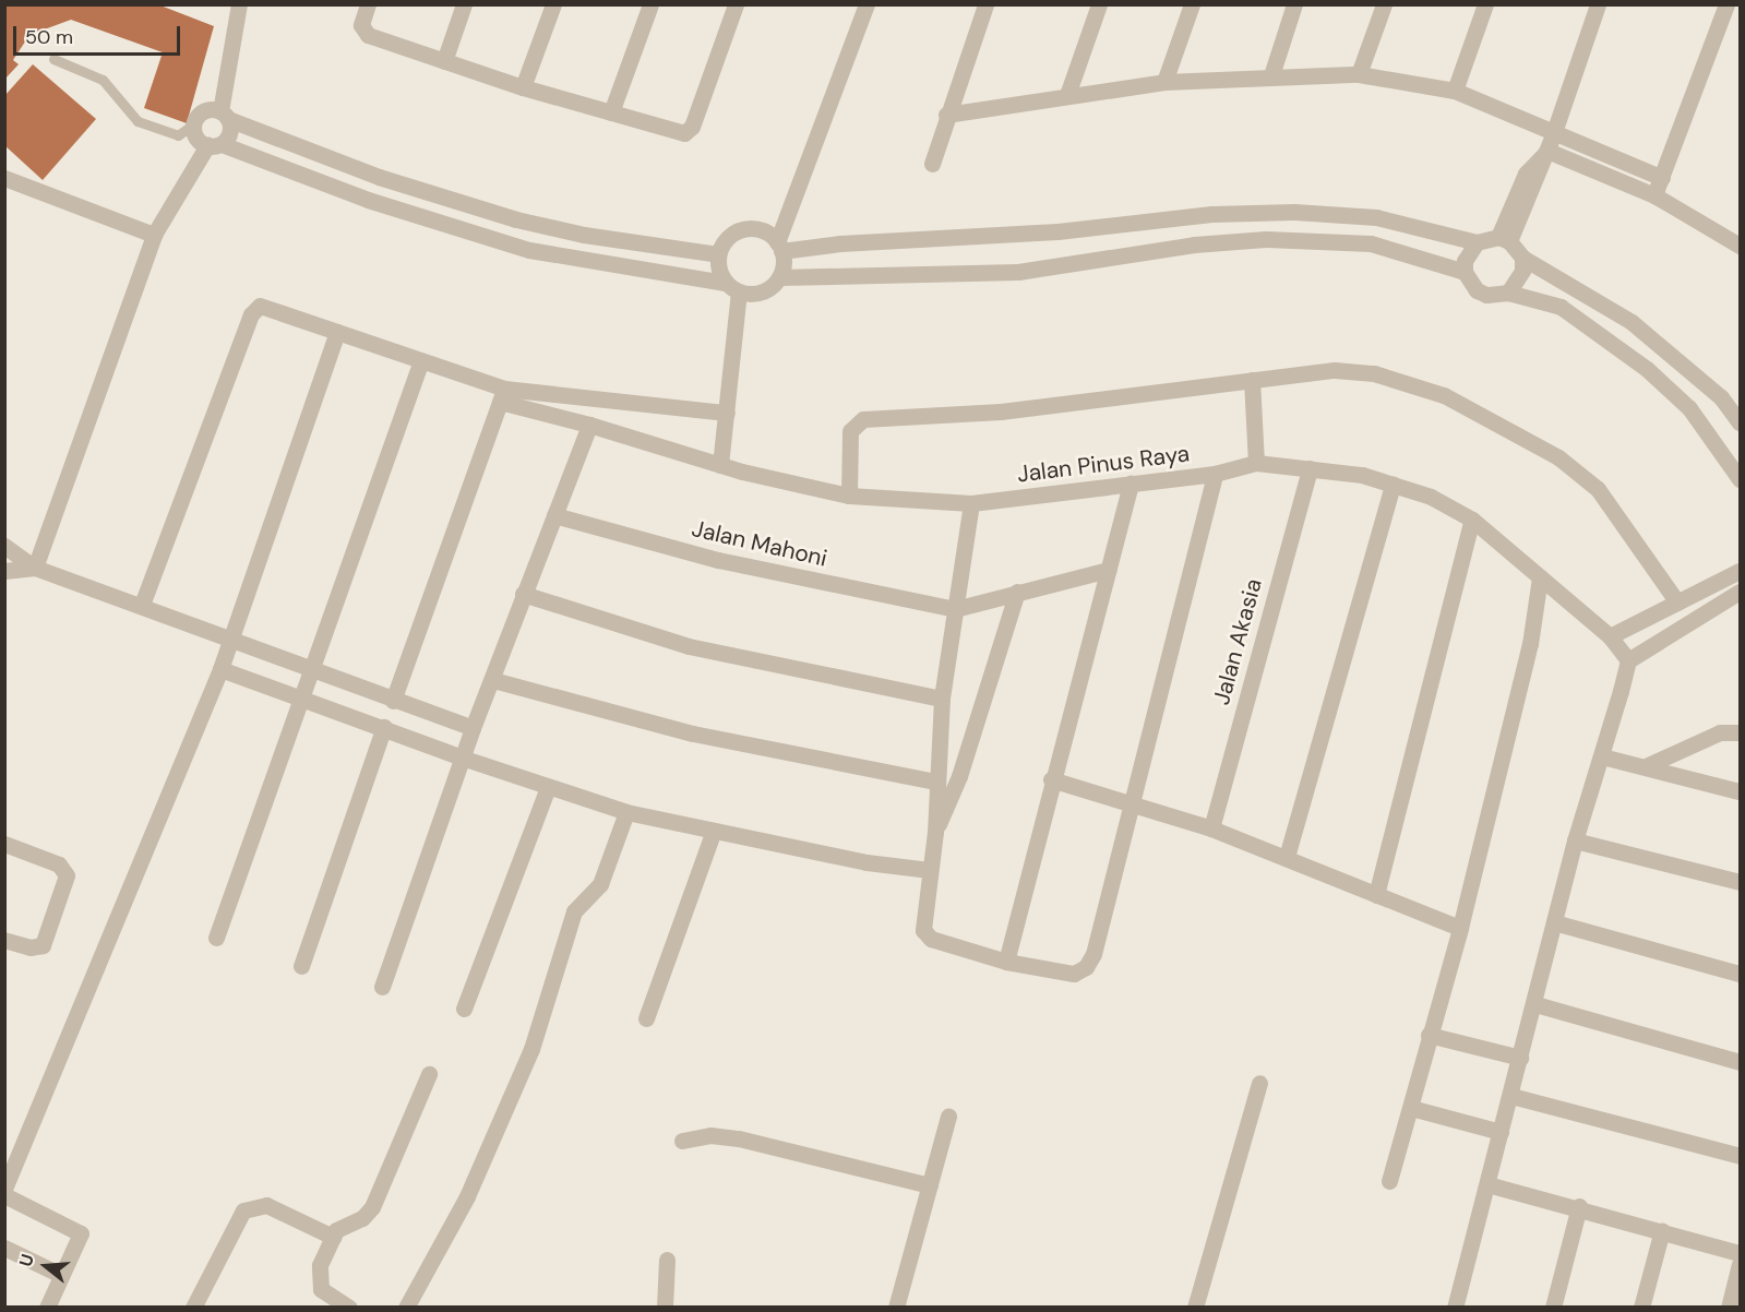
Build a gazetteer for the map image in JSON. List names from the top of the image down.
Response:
{
  "streets": {
    "street": ["Jalan Pinus Raya", "Jalan Mahoni", "Jalan Akasia"]
  },
  "crossings": [
    ["Jalan Pinus Raya", "Jalan Akasia"]
  ],
  "scale_bar": "50 m",
  "north": "left"
}
